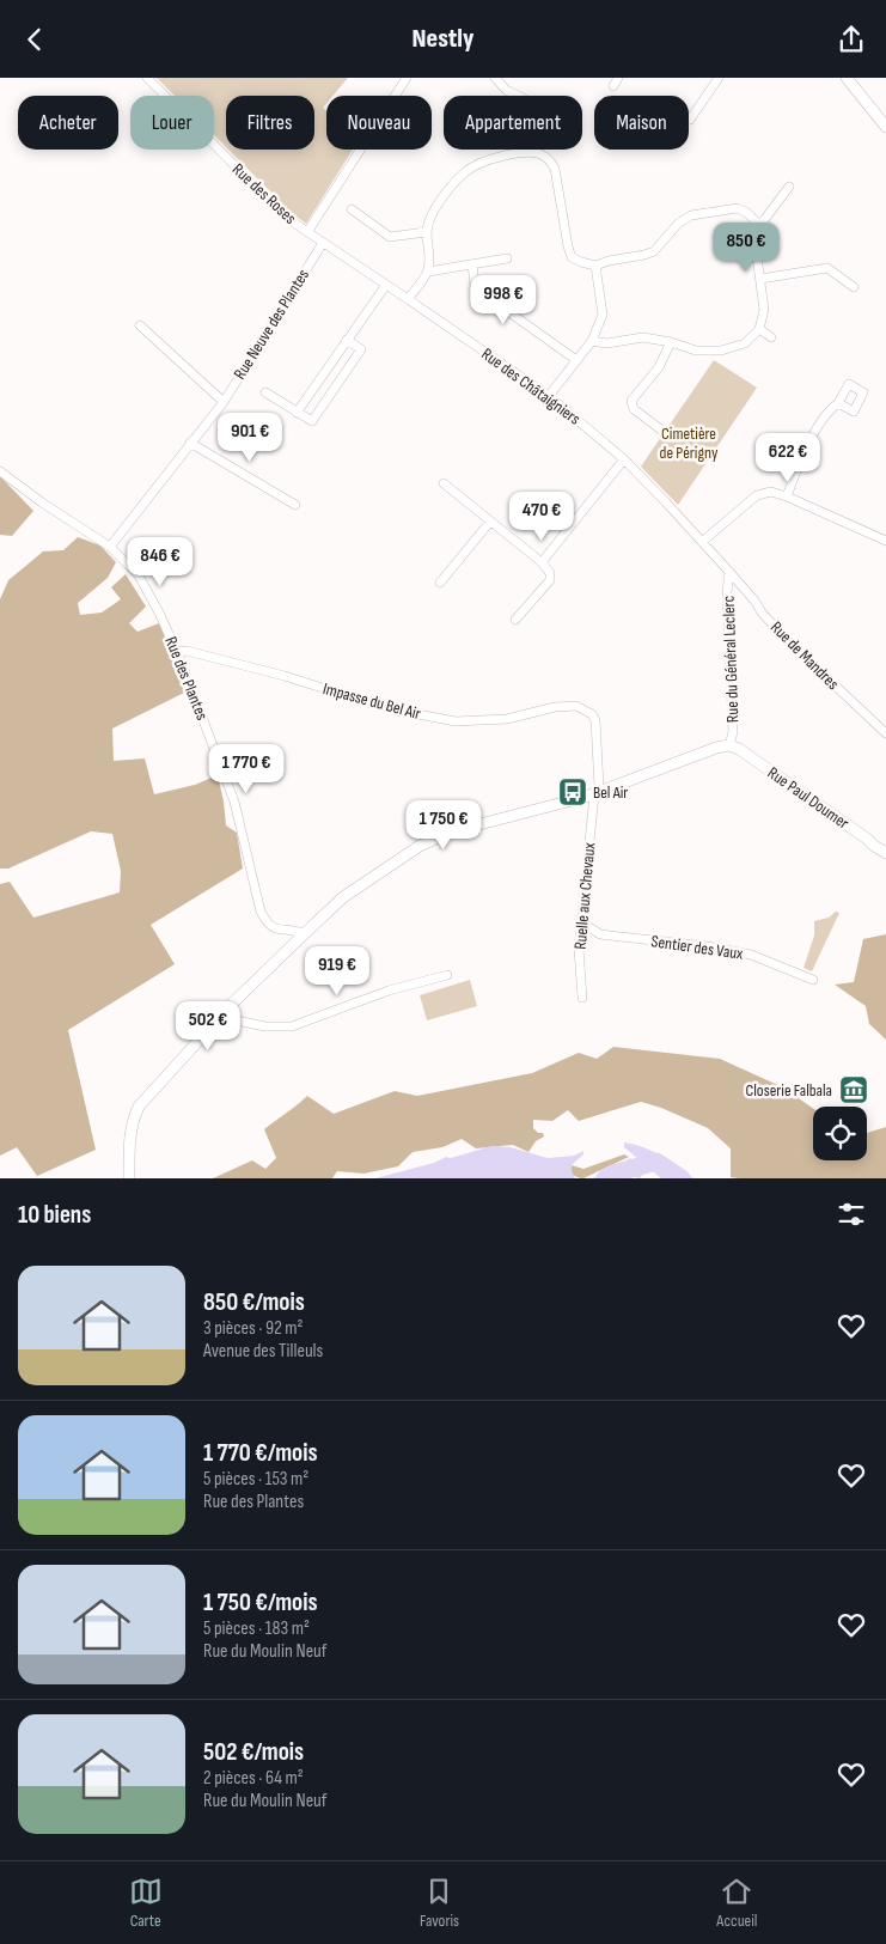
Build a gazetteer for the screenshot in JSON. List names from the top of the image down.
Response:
{
  "streets": {
    "street": [
      "Rue des Roses",
      "Rue Neuve des Plantes",
      "Rue des Châtaigniers",
      "Rue de Mandres",
      "Rue du Général Leclerc",
      "Rue des Plantes",
      "Impasse du Bel Air",
      "Rue Paul Doumer",
      "Ruelle aux Chevaux",
      "Sentier des Vaux"
    ]
  },
  "crossings": [
    ["Rue des Roses", "Rue des Châtaigniers"],
    ["Rue Neuve des Plantes", "Rue des Châtaigniers"],
    ["Rue Neuve des Plantes", "Rue des Plantes"],
    ["Rue des Châtaigniers", "Rue de Mandres"],
    ["Rue des Châtaigniers", "Rue du Général Leclerc"],
    ["Rue de Mandres", "Rue du Général Leclerc"],
    ["Rue du Général Leclerc", "Rue Paul Doumer"],
    ["Rue des Plantes", "Impasse du Bel Air"],
    ["Impasse du Bel Air", "Ruelle aux Chevaux"],
    ["Ruelle aux Chevaux", "Sentier des Vaux"]
  ],
  "parks": ["Cimetière de Périgny"],
  "places": {
    "bus stop": ["Bel Air"],
    "museum": ["Closerie Falbala"]
  },
  "page": {
    "header": "Nestly",
    "chip": [
      "Acheter",
      "Louer",
      "Filtres",
      "Nouveau",
      "Appartement",
      "Maison"
    ],
    "price": [
      "850 €",
      "998 €",
      "901 €",
      "622 €",
      "470 €",
      "846 €",
      "1 770 €",
      "1 750 €",
      "919 €",
      "502 €"
    ],
    "heading": "10 biens",
    "list": [
      {
        "name": "850 €/mois",
        "note": "3 pièces · 92 m² · Avenue des Tilleuls"
      },
      {
        "name": "1 770 €/mois",
        "note": "5 pièces · 153 m² · Rue des Plantes"
      },
      {
        "name": "1 750 €/mois",
        "note": "5 pièces · 183 m² · Rue du Moulin Neuf"
      },
      {
        "name": "502 €/mois",
        "note": "2 pièces · 64 m² · Rue du Moulin Neuf"
      }
    ],
    "tabs": ["Carte", "Favoris", "Accueil"]
  }
}
